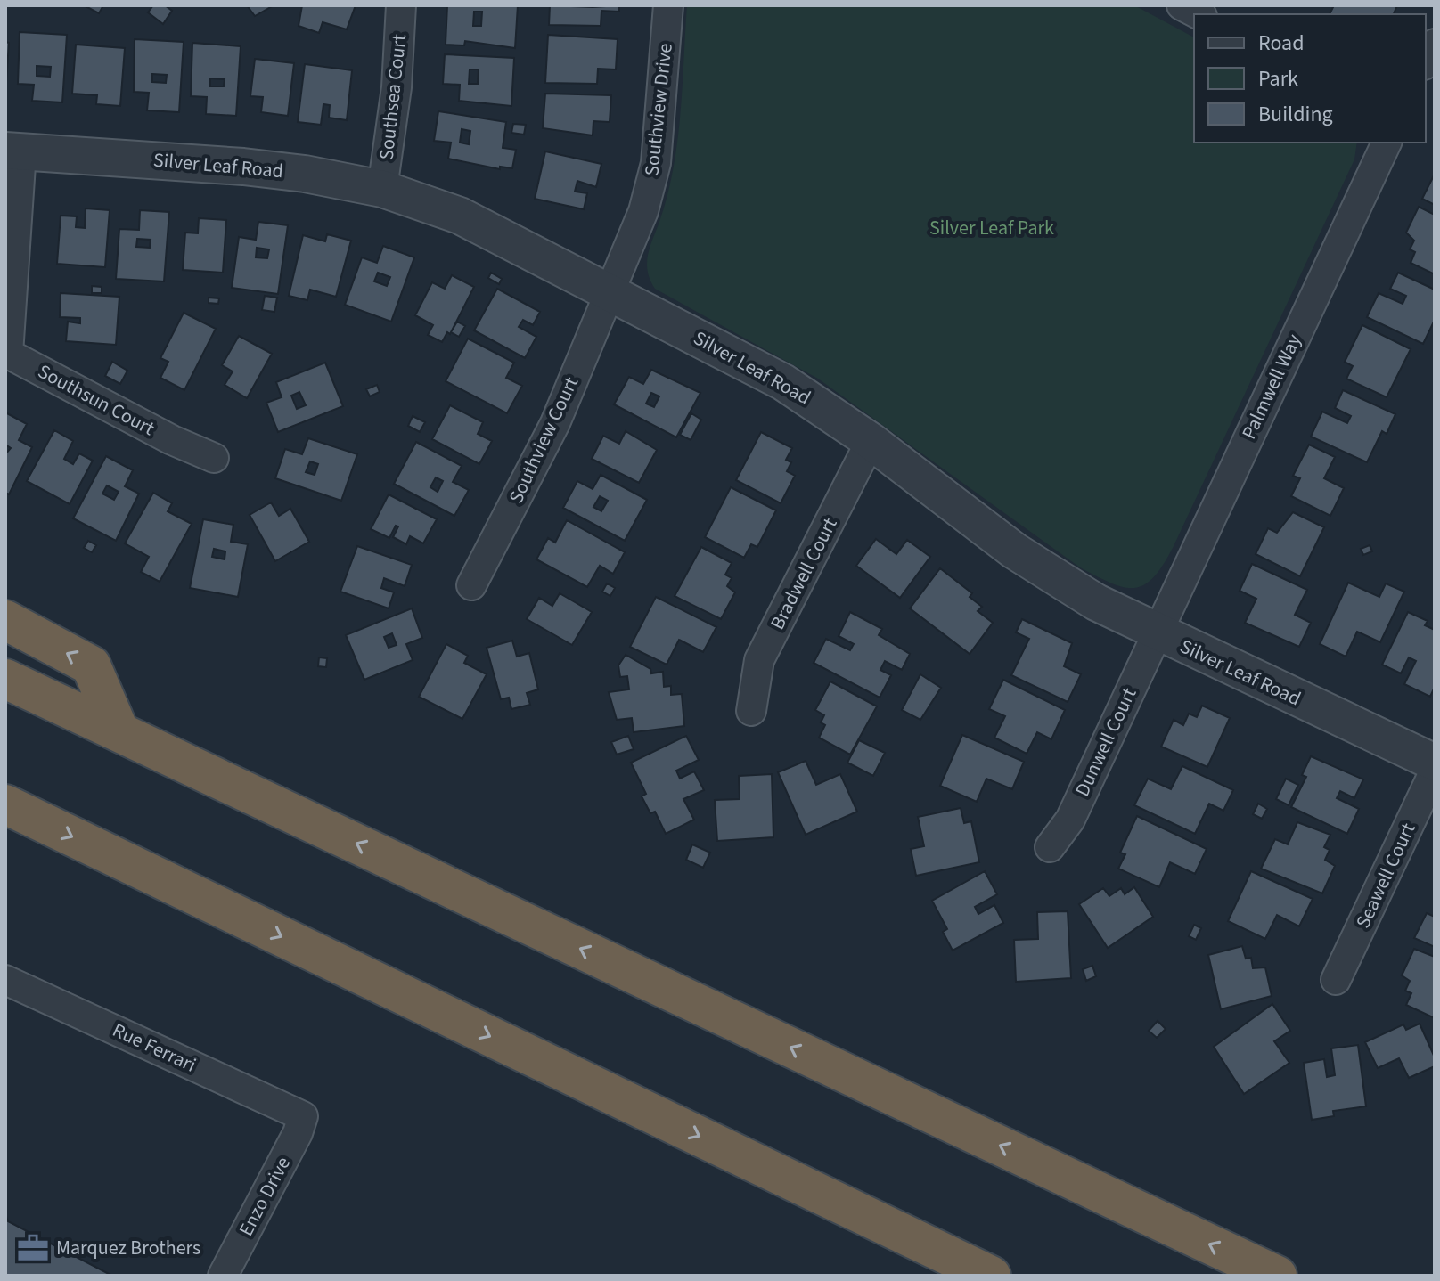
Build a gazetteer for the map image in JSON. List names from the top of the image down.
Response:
{
  "streets": {
    "street": [
      "Southsea Court",
      "Southview Drive",
      "Silver Leaf Road",
      "Palmwell Way",
      "Southsun Court",
      "Southview Court",
      "Bradwell Court",
      "Dunwell Court",
      "Seawell Court",
      "Rue Ferrari",
      "Enzo Drive"
    ]
  },
  "crossings": [
    ["Southsea Court", "Silver Leaf Road"],
    ["Southview Drive", "Silver Leaf Road"],
    ["Southview Drive", "Southview Court"],
    ["Silver Leaf Road", "Palmwell Way"],
    ["Silver Leaf Road", "Southsun Court"],
    ["Silver Leaf Road", "Southview Court"],
    ["Silver Leaf Road", "Bradwell Court"],
    ["Silver Leaf Road", "Dunwell Court"],
    ["Palmwell Way", "Dunwell Court"],
    ["Rue Ferrari", "Enzo Drive"]
  ],
  "parks": ["Silver Leaf Park"],
  "places": {
    "office": ["Marquez Brothers"]
  },
  "legend": ["Road", "Park", "Building"]
}
